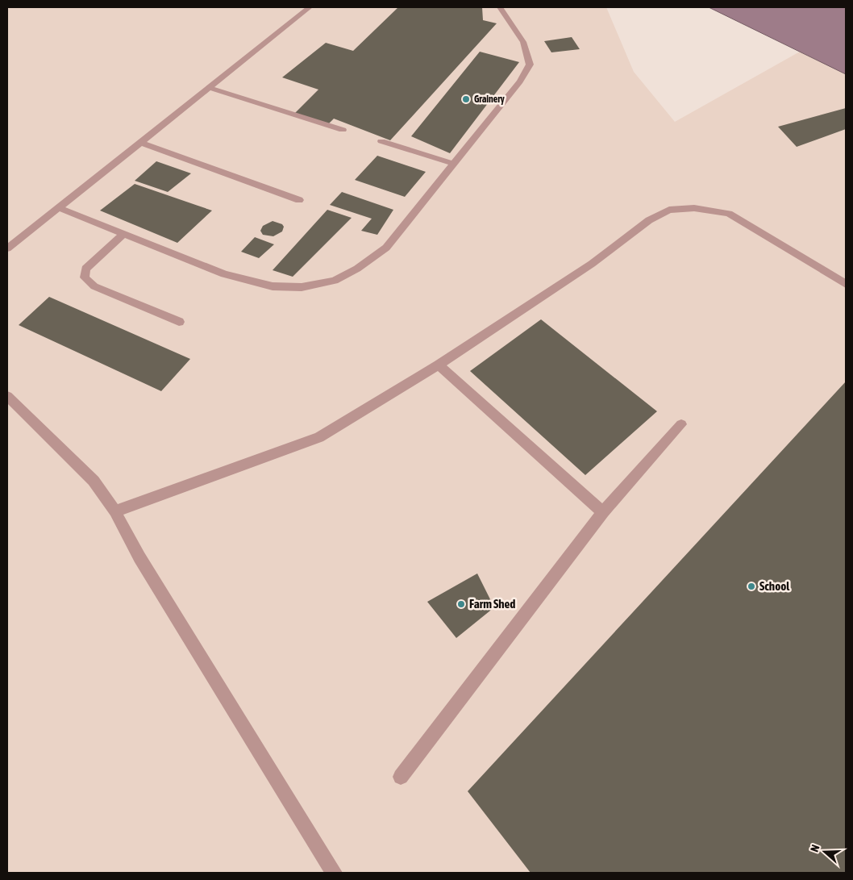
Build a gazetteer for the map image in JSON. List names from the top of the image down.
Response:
{
  "places": ["Grainery", "School", "Farm Shed"],
  "north": "left"
}
